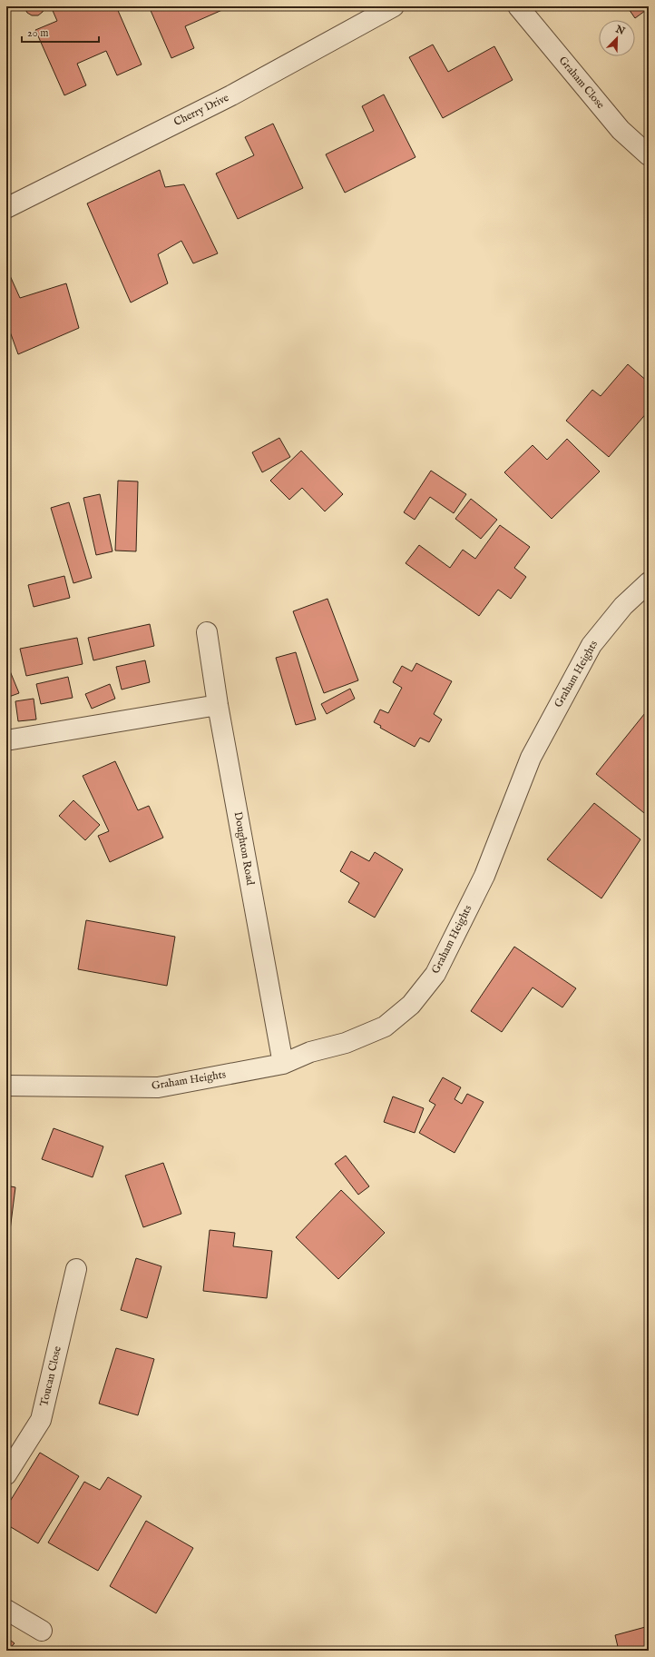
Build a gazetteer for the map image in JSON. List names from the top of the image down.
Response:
{
  "streets": {
    "street": [
      "Graham Close",
      "Cherry Drive",
      "Graham Heights",
      "Doughton Road",
      "Toucan Close"
    ]
  },
  "crossings": [
    ["Graham Heights", "Doughton Road"]
  ],
  "scale_bar": "20 m",
  "north": "top right"
}
